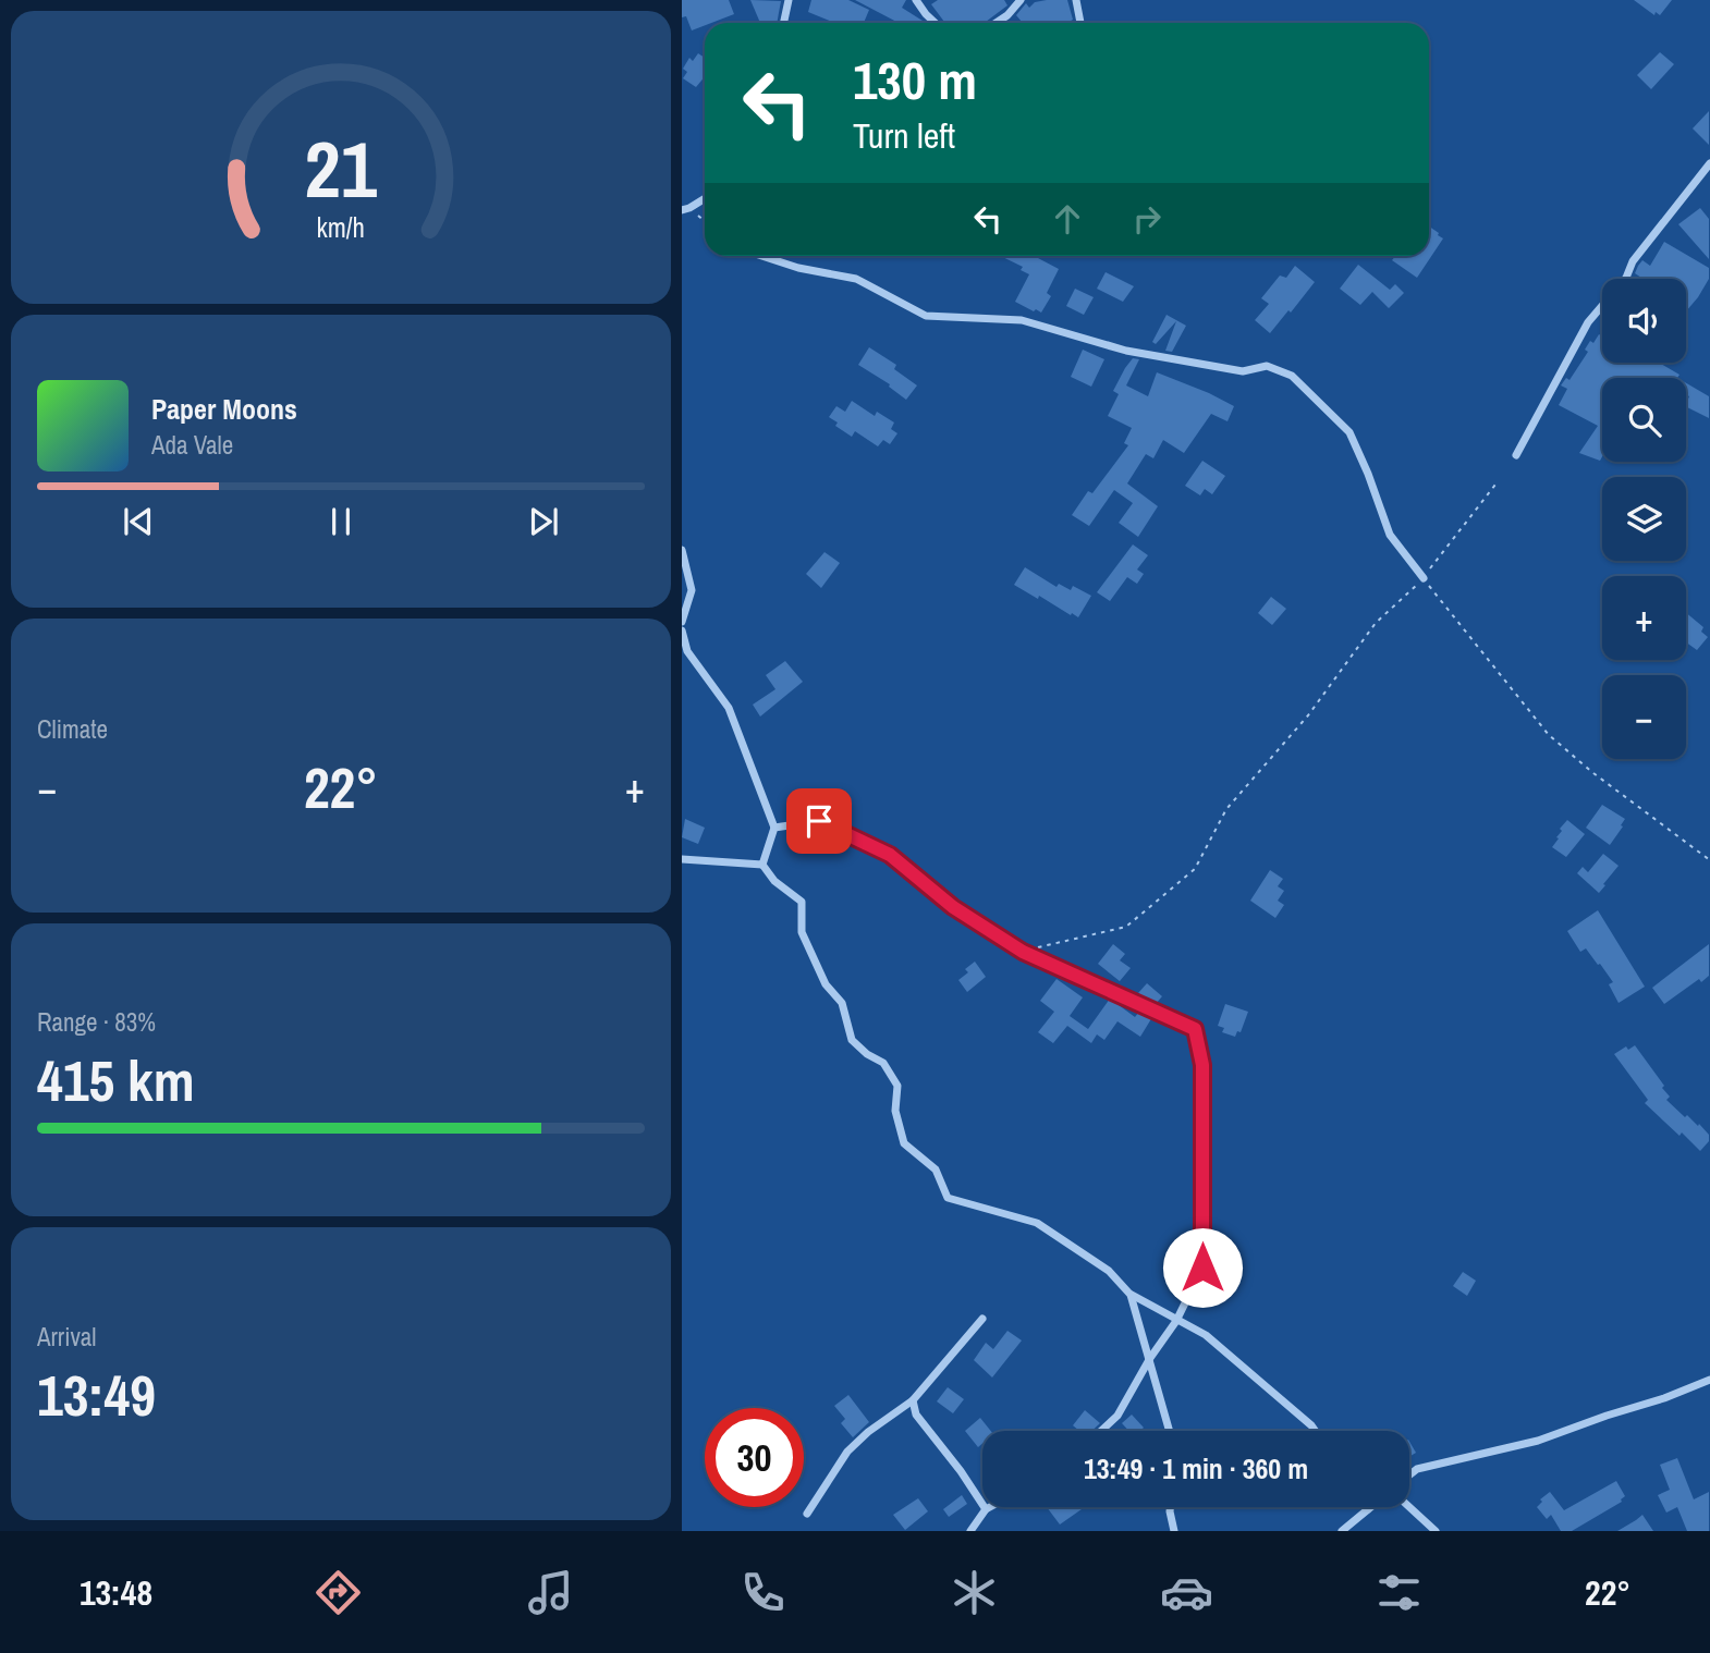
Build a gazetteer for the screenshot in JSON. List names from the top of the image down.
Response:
{
  "page": {
    "turn": ["130 m", "Turn left"],
    "map_buttons": ["+", "−"],
    "song": ["Paper Moons", "Ada Vale"],
    "tile": [
      "Climate",
      ["Range · 83%", "415 km"],
      ["Arrival", "13:49"]
    ],
    "heat": ["−", "22°", "+"],
    "limit": "30",
    "trip": "13:49 · 1 min · 360 m",
    "tabs": ["13:48", "22°"],
    "gauge": ["21", "km/h"]
  }
}
